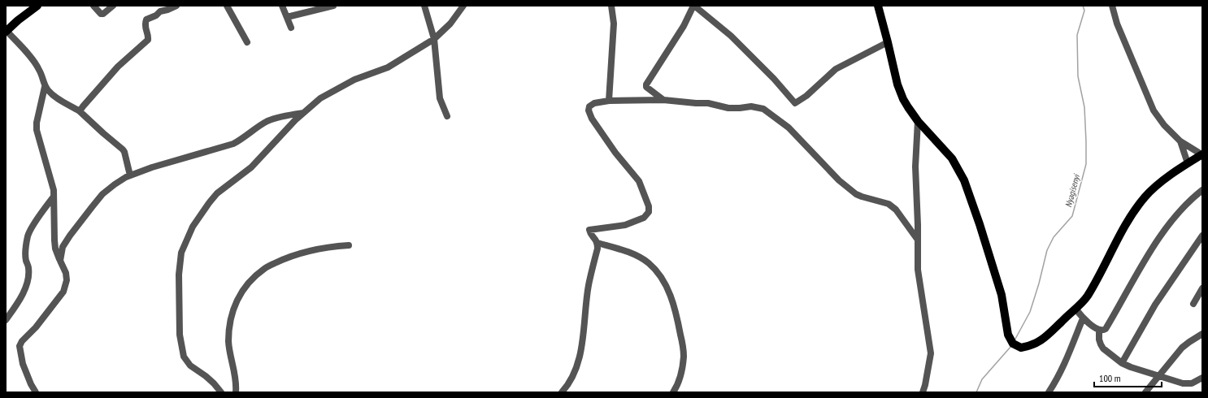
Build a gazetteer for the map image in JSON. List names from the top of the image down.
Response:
{
  "water": ["Nyagisenyi"],
  "scale_bar": "100 m"
}
